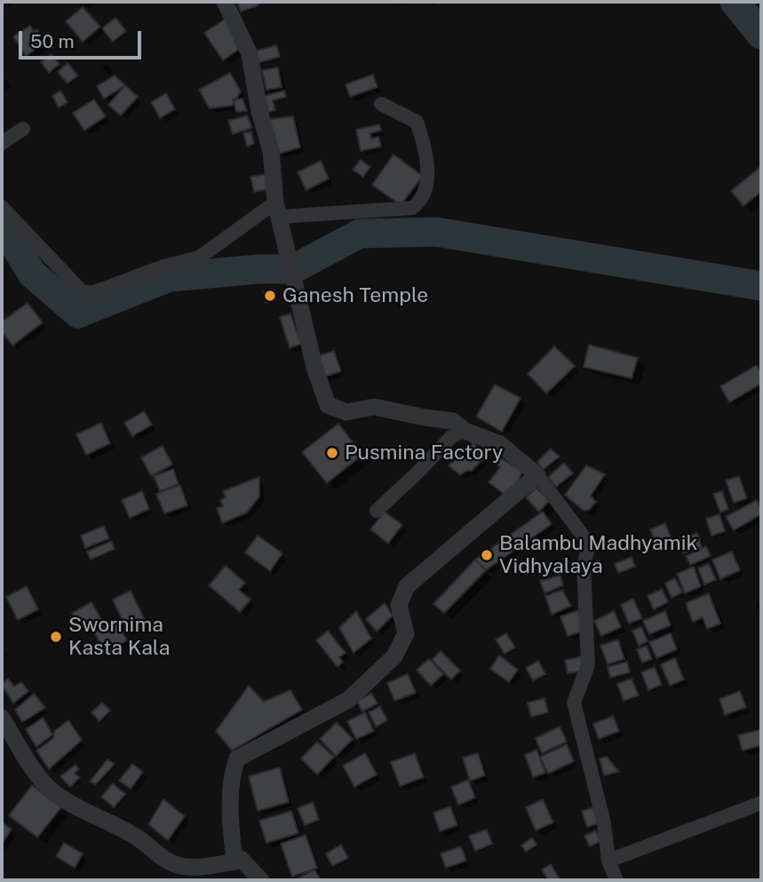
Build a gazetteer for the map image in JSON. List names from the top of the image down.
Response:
{
  "places": [
    "Ganesh Temple",
    "Pusmina Factory",
    "Balambu Madhyamik Vidhyalaya",
    "Swornima Kasta Kala"
  ],
  "scale_bar": "50 m"
}
